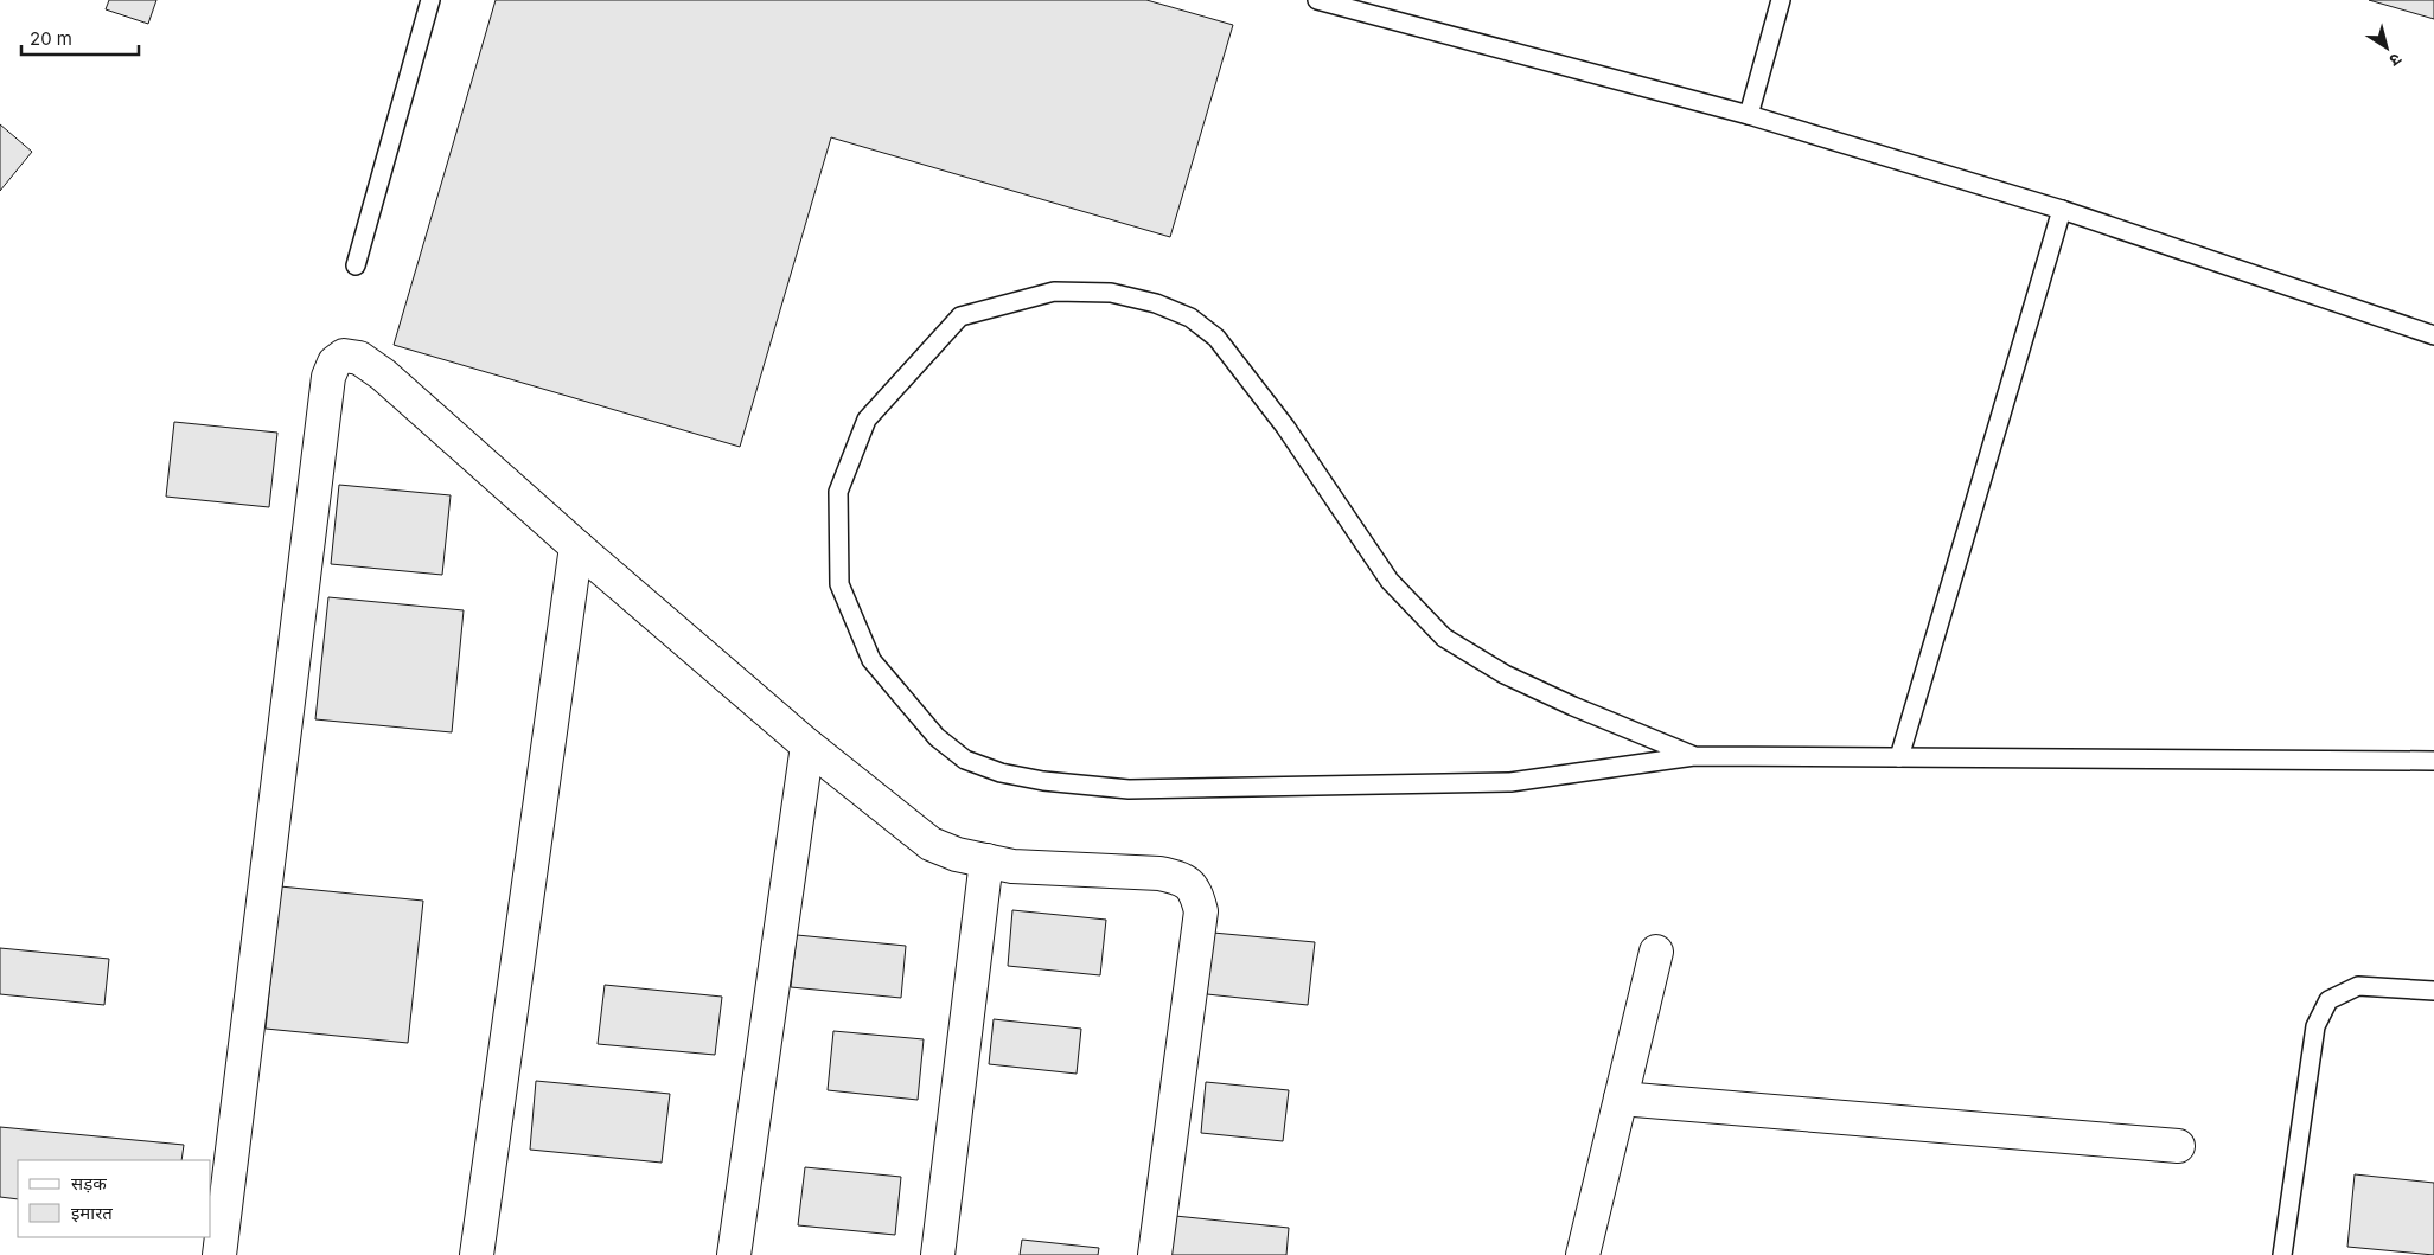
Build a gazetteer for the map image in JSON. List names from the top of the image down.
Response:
{
  "legend": ["सड़क", "इमारत"],
  "scale_bar": "20 m",
  "north": "bottom right"
}
